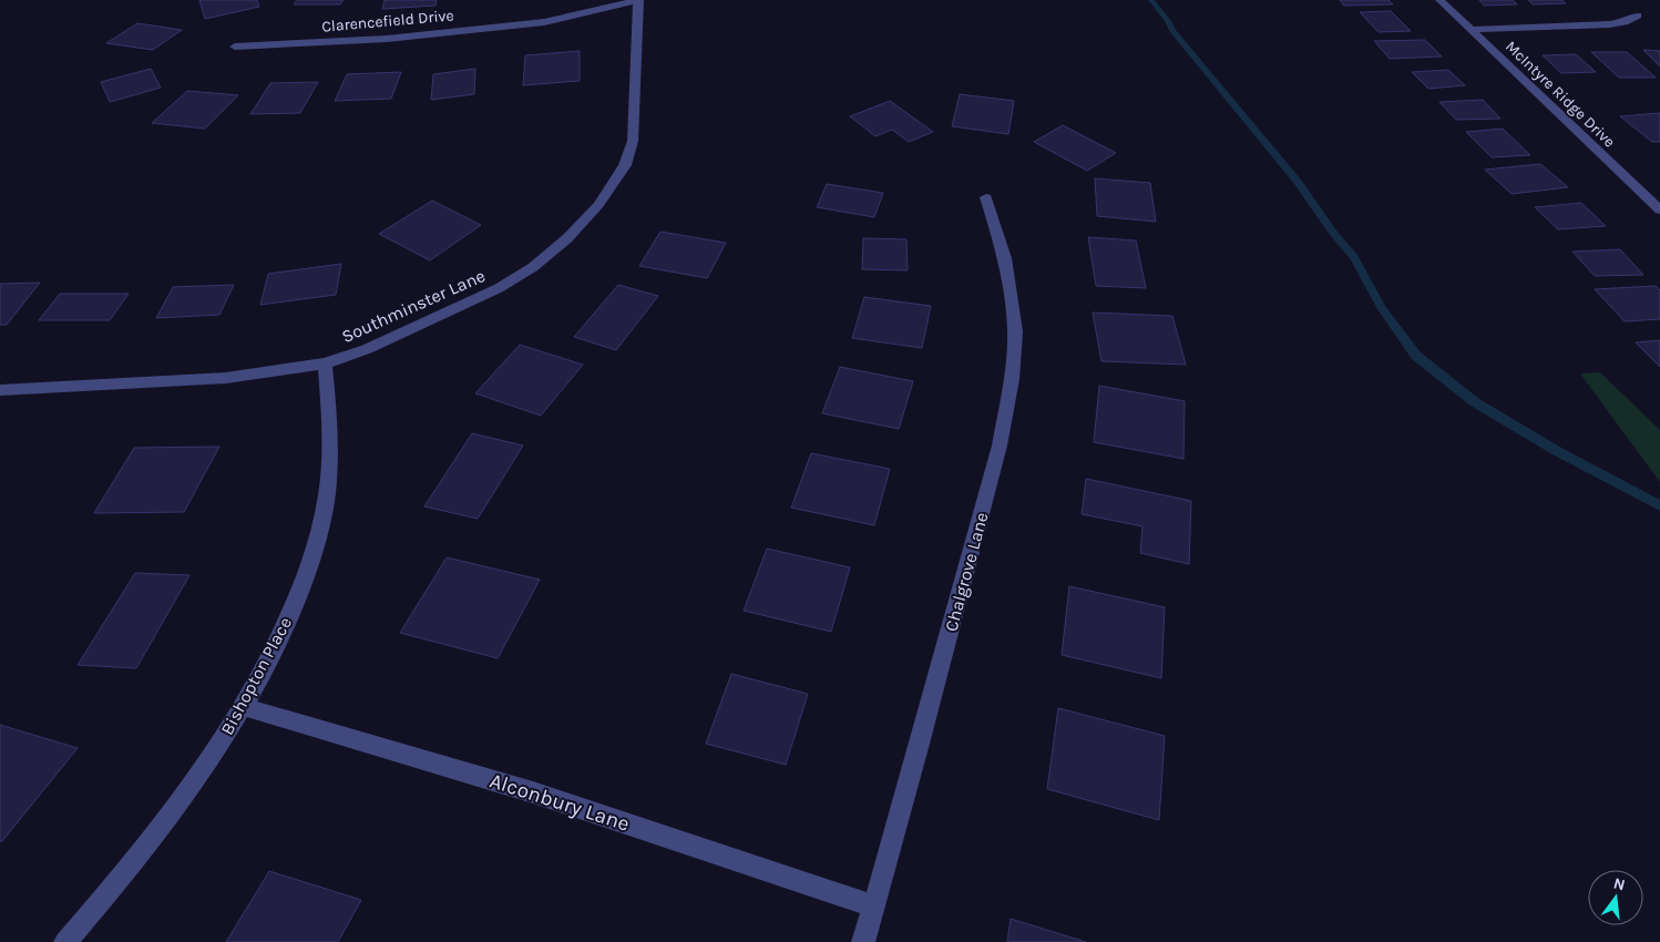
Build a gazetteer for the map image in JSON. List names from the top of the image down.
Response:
{
  "streets": {
    "street": [
      "Clarencefield Drive",
      "McIntyre Ridge Drive",
      "Southminster Lane",
      "Chalgrove Lane",
      "Bishopton Place",
      "Alconbury Lane"
    ]
  },
  "crossings": [
    ["Clarencefield Drive", "Southminster Lane"],
    ["Southminster Lane", "Bishopton Place"],
    ["Chalgrove Lane", "Alconbury Lane"],
    ["Bishopton Place", "Alconbury Lane"]
  ],
  "north": "top"
}
